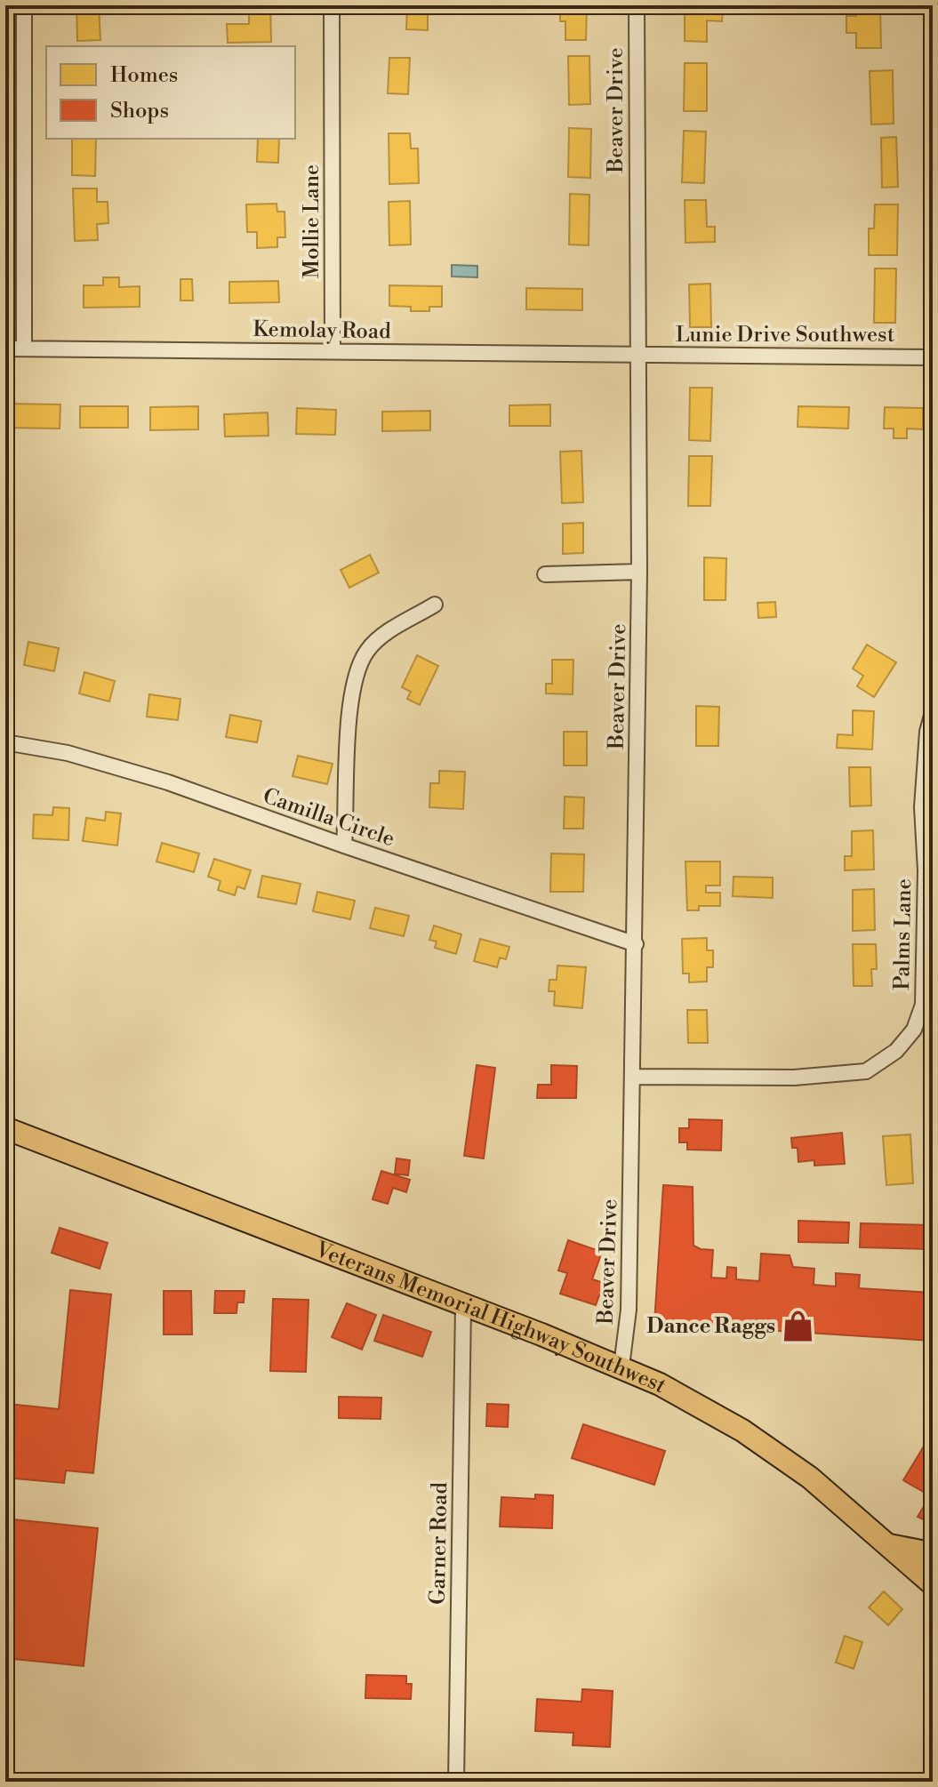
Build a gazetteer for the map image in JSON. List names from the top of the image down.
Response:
{
  "streets": {
    "main road": ["Veterans Memorial Highway Southwest"],
    "street": [
      "Beaver Drive",
      "Mollie Lane",
      "Kemolay Road",
      "Lunie Drive Southwest",
      "Camilla Circle",
      "Palms Lane",
      "Garner Road"
    ]
  },
  "crossings": [
    ["Beaver Drive", "Kemolay Road"],
    ["Beaver Drive", "Lunie Drive Southwest"],
    ["Beaver Drive", "Camilla Circle"],
    ["Beaver Drive", "Palms Lane"],
    ["Beaver Drive", "Veterans Memorial Highway Southwest"],
    ["Mollie Lane", "Kemolay Road"],
    ["Kemolay Road", "Lunie Drive Southwest"],
    ["Veterans Memorial Highway Southwest", "Garner Road"]
  ],
  "places": {
    "shop": ["Dance Raggs"]
  },
  "legend": ["Homes", "Shops"]
}
